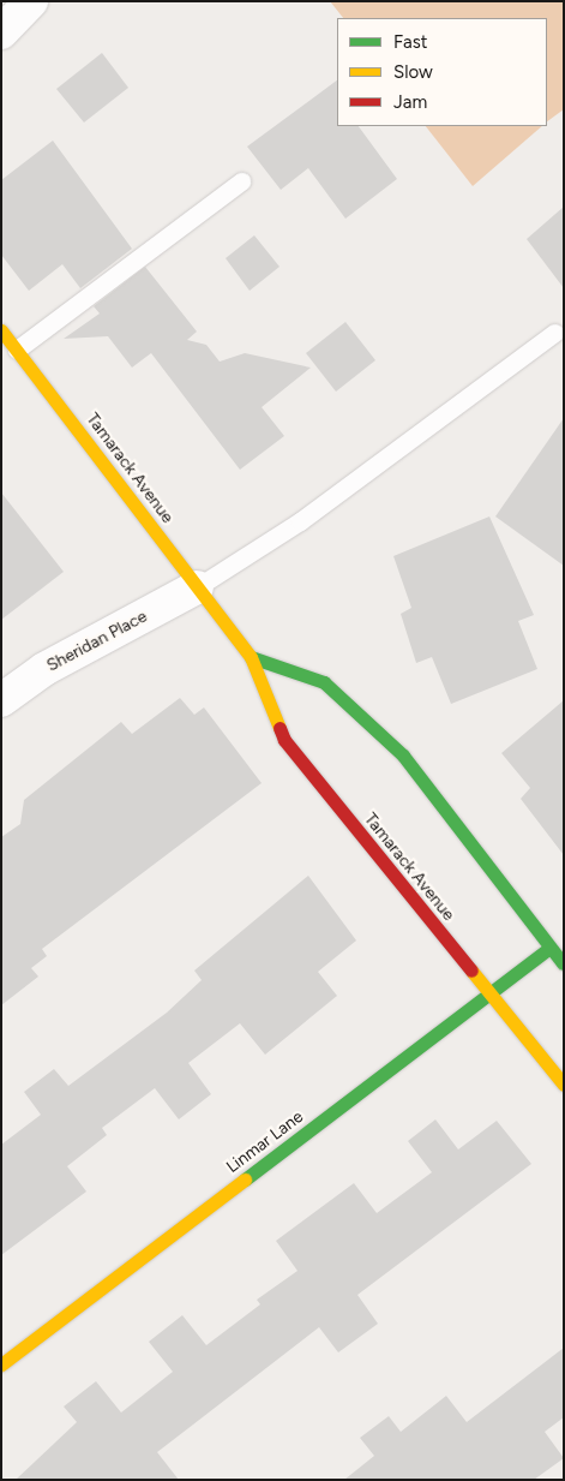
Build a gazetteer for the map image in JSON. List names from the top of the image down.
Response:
{
  "streets": {
    "main road": ["Tamarack Avenue", "Linmar Lane"],
    "street": ["Sheridan Place"]
  },
  "crossings": [
    ["Tamarack Avenue", "Sheridan Place"],
    ["Tamarack Avenue", "Linmar Lane"]
  ],
  "legend": ["Fast", "Slow", "Jam"]
}
